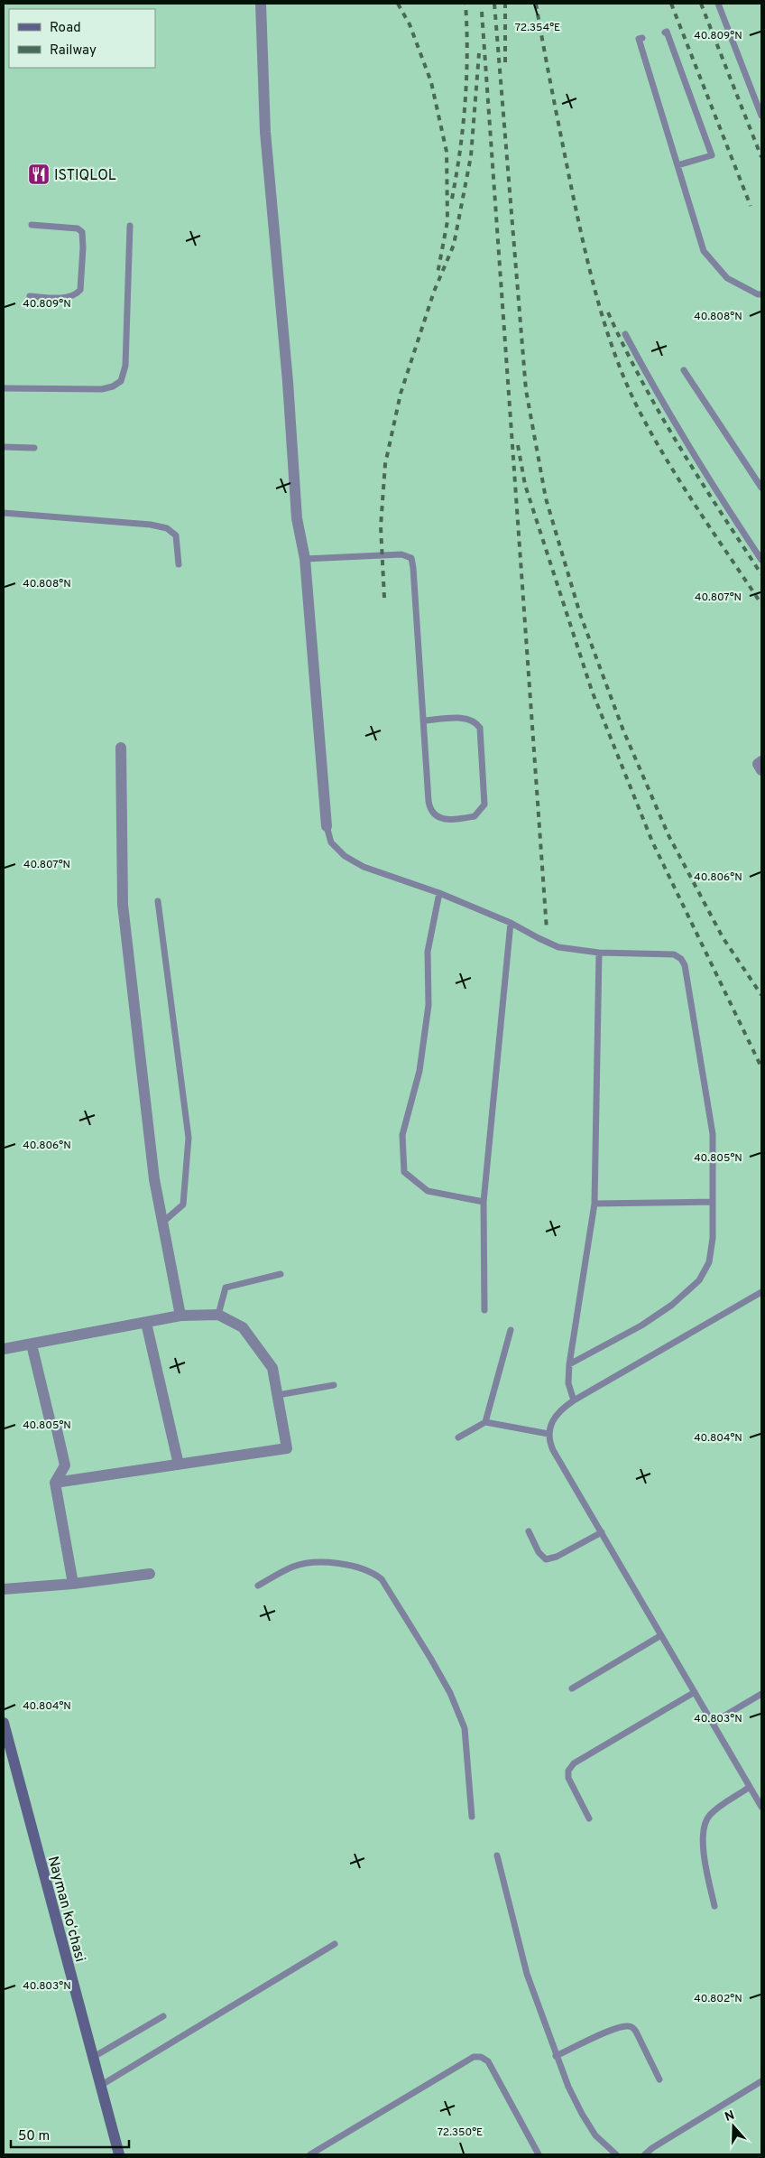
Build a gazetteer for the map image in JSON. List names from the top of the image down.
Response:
{
  "streets": {
    "main road": ["Nayman koʻchasi"]
  },
  "places": {
    "restaurant": ["ISTIQLOL"]
  },
  "legend": ["Road", "Railway"],
  "scale_bar": "50 m",
  "north": "top",
  "coordinates": [
    "72.354°E",
    "40.809°N",
    "40.808°N",
    "40.807°N",
    "40.806°N",
    "40.805°N",
    "40.804°N",
    "40.803°N",
    "40.802°N",
    "72.350°E"
  ]
}
